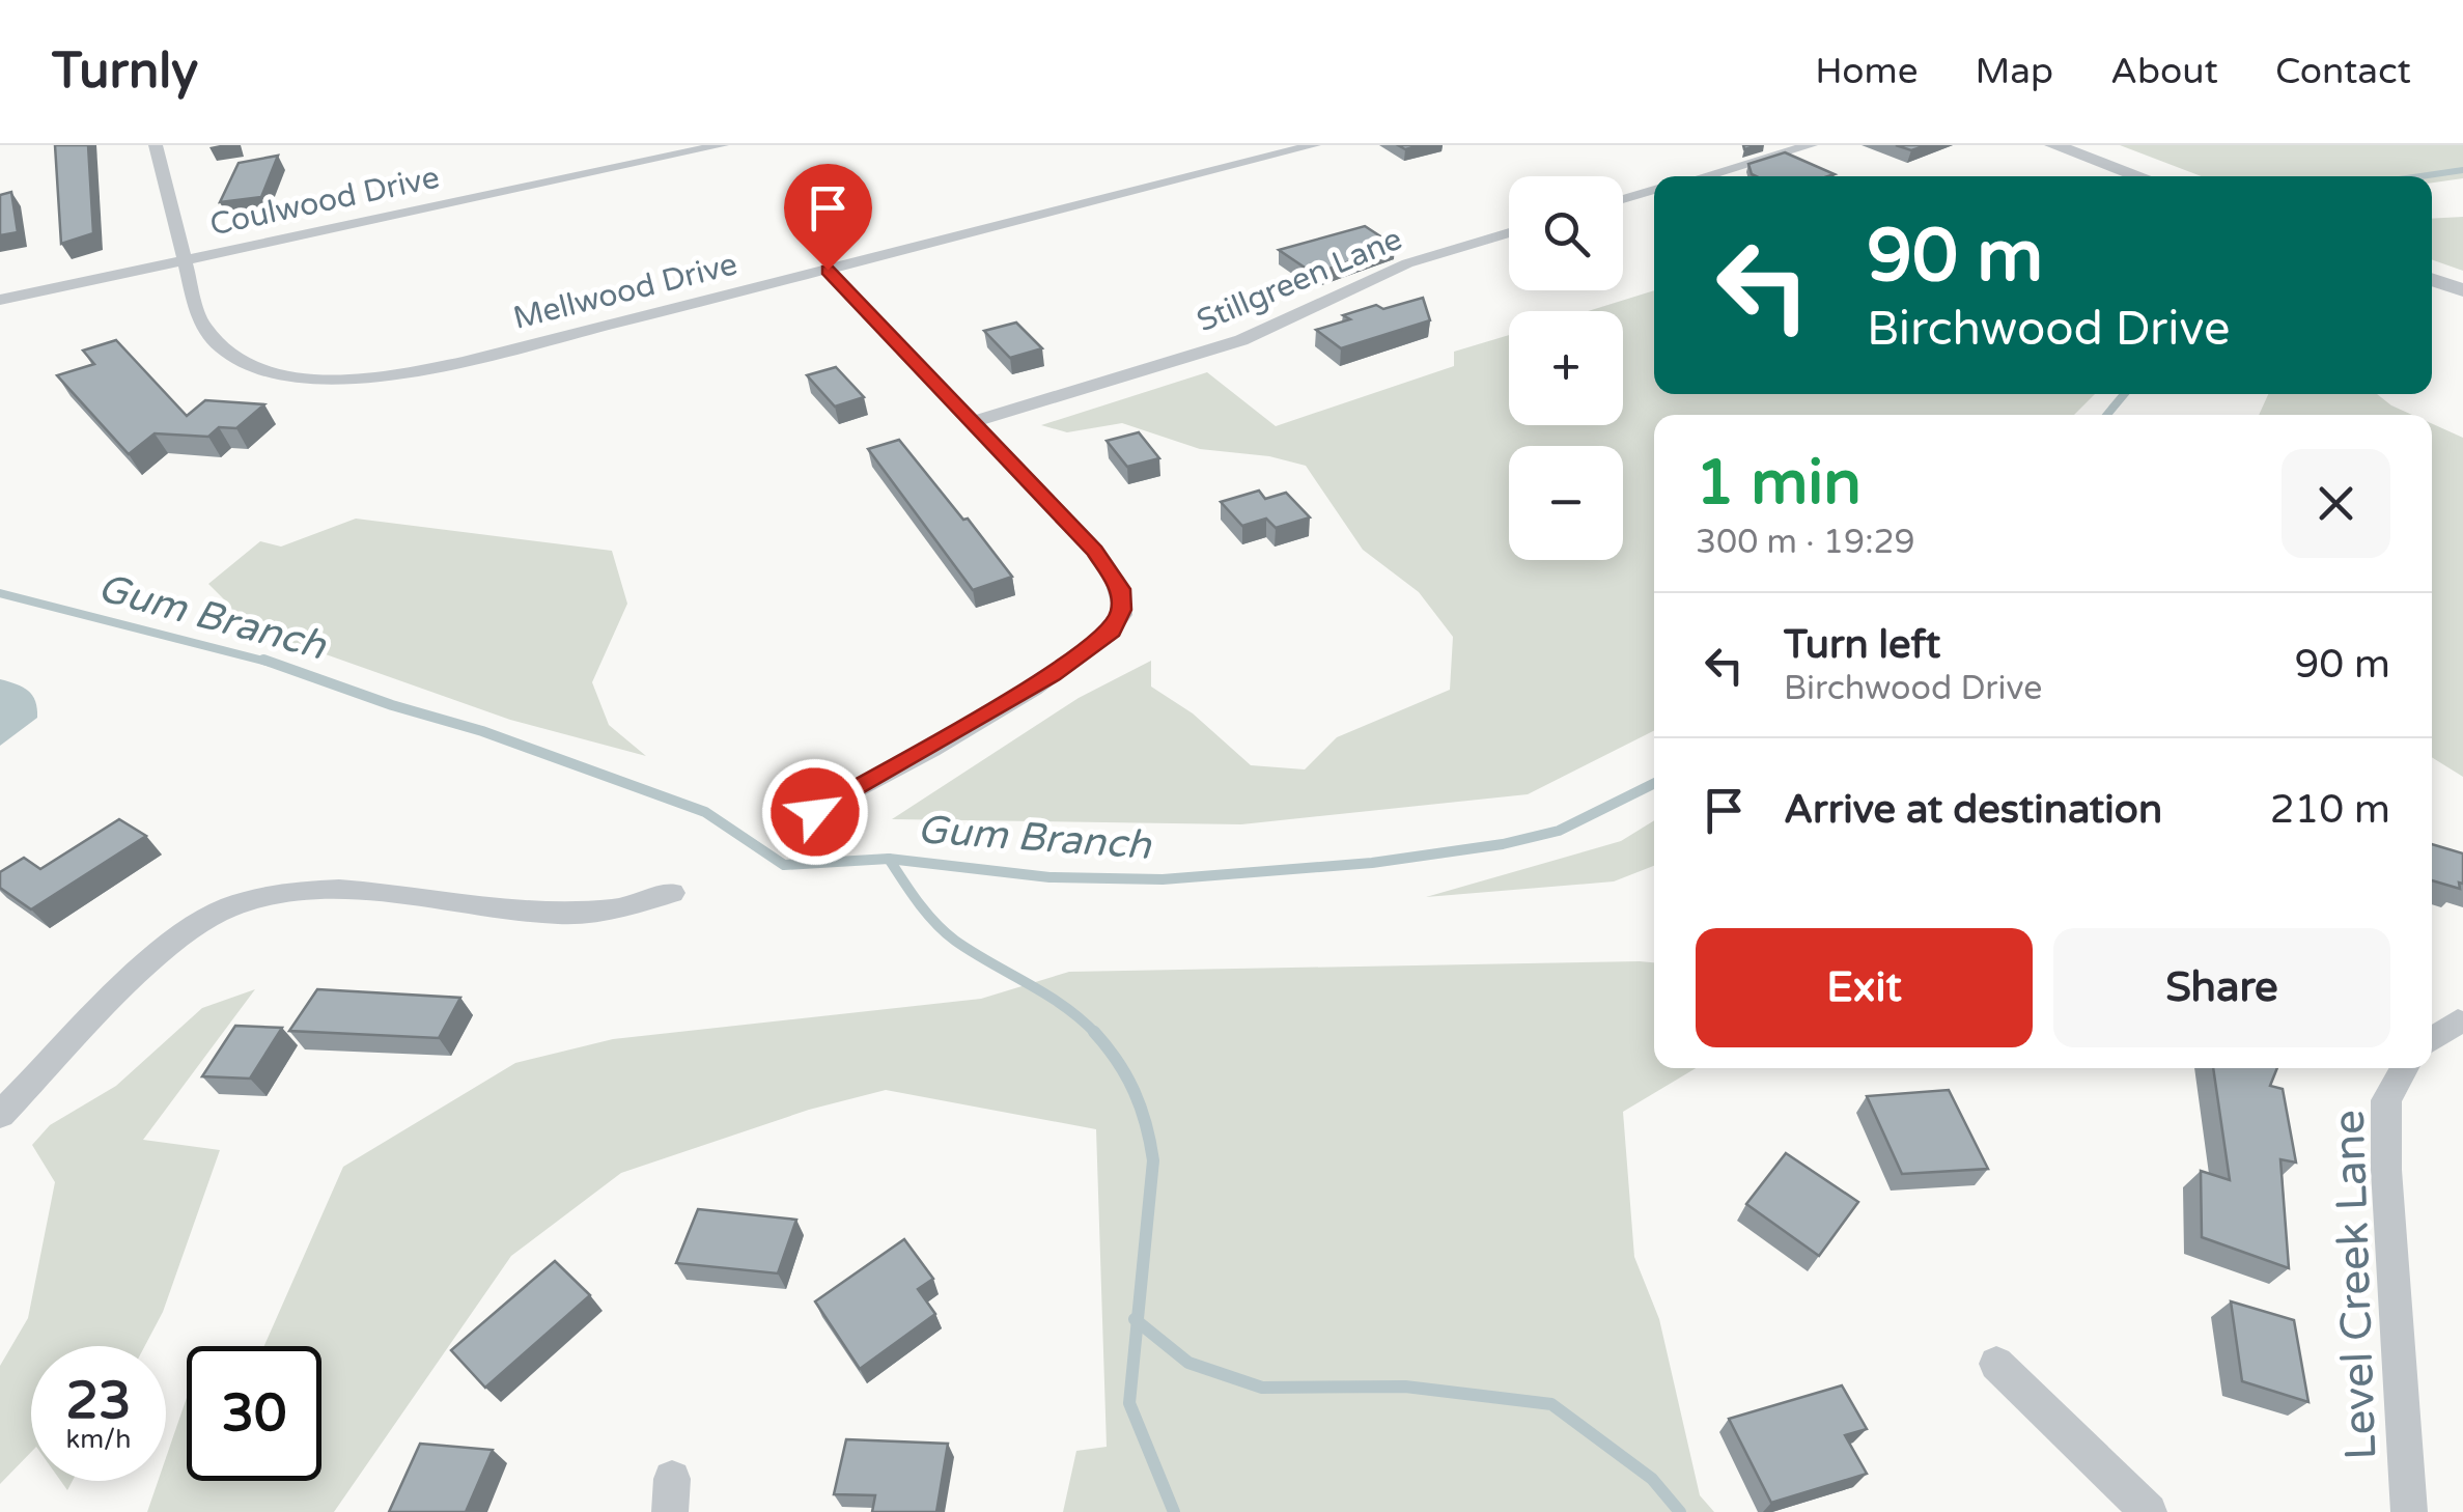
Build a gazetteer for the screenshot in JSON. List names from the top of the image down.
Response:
{
  "streets": {
    "street": [
      "Coulwood Drive",
      "Stillgreen Lane",
      "Mellwood Drive",
      "Level Creek Lane"
    ]
  },
  "crossings": [
    ["Coulwood Drive", "Mellwood Drive"]
  ],
  "water": ["Gum Branch"],
  "page": {
    "header": "Turnly",
    "nav": [
      "Home",
      "Map",
      "About",
      "Contact"
    ],
    "map_buttons": ["+", "−"],
    "turn": ["90 m", "Birchwood Drive"],
    "heading": ["1 min", "300 m · 19:29"],
    "list": [
      {
        "name": "Turn left",
        "note": "Birchwood Drive",
        "value": "90 m"
      },
      {
        "name": "Arrive at destination",
        "value": "210 m"
      }
    ],
    "buttons": ["Exit", "Share"],
    "speed": "23 km/h",
    "limit": "30"
  }
}
